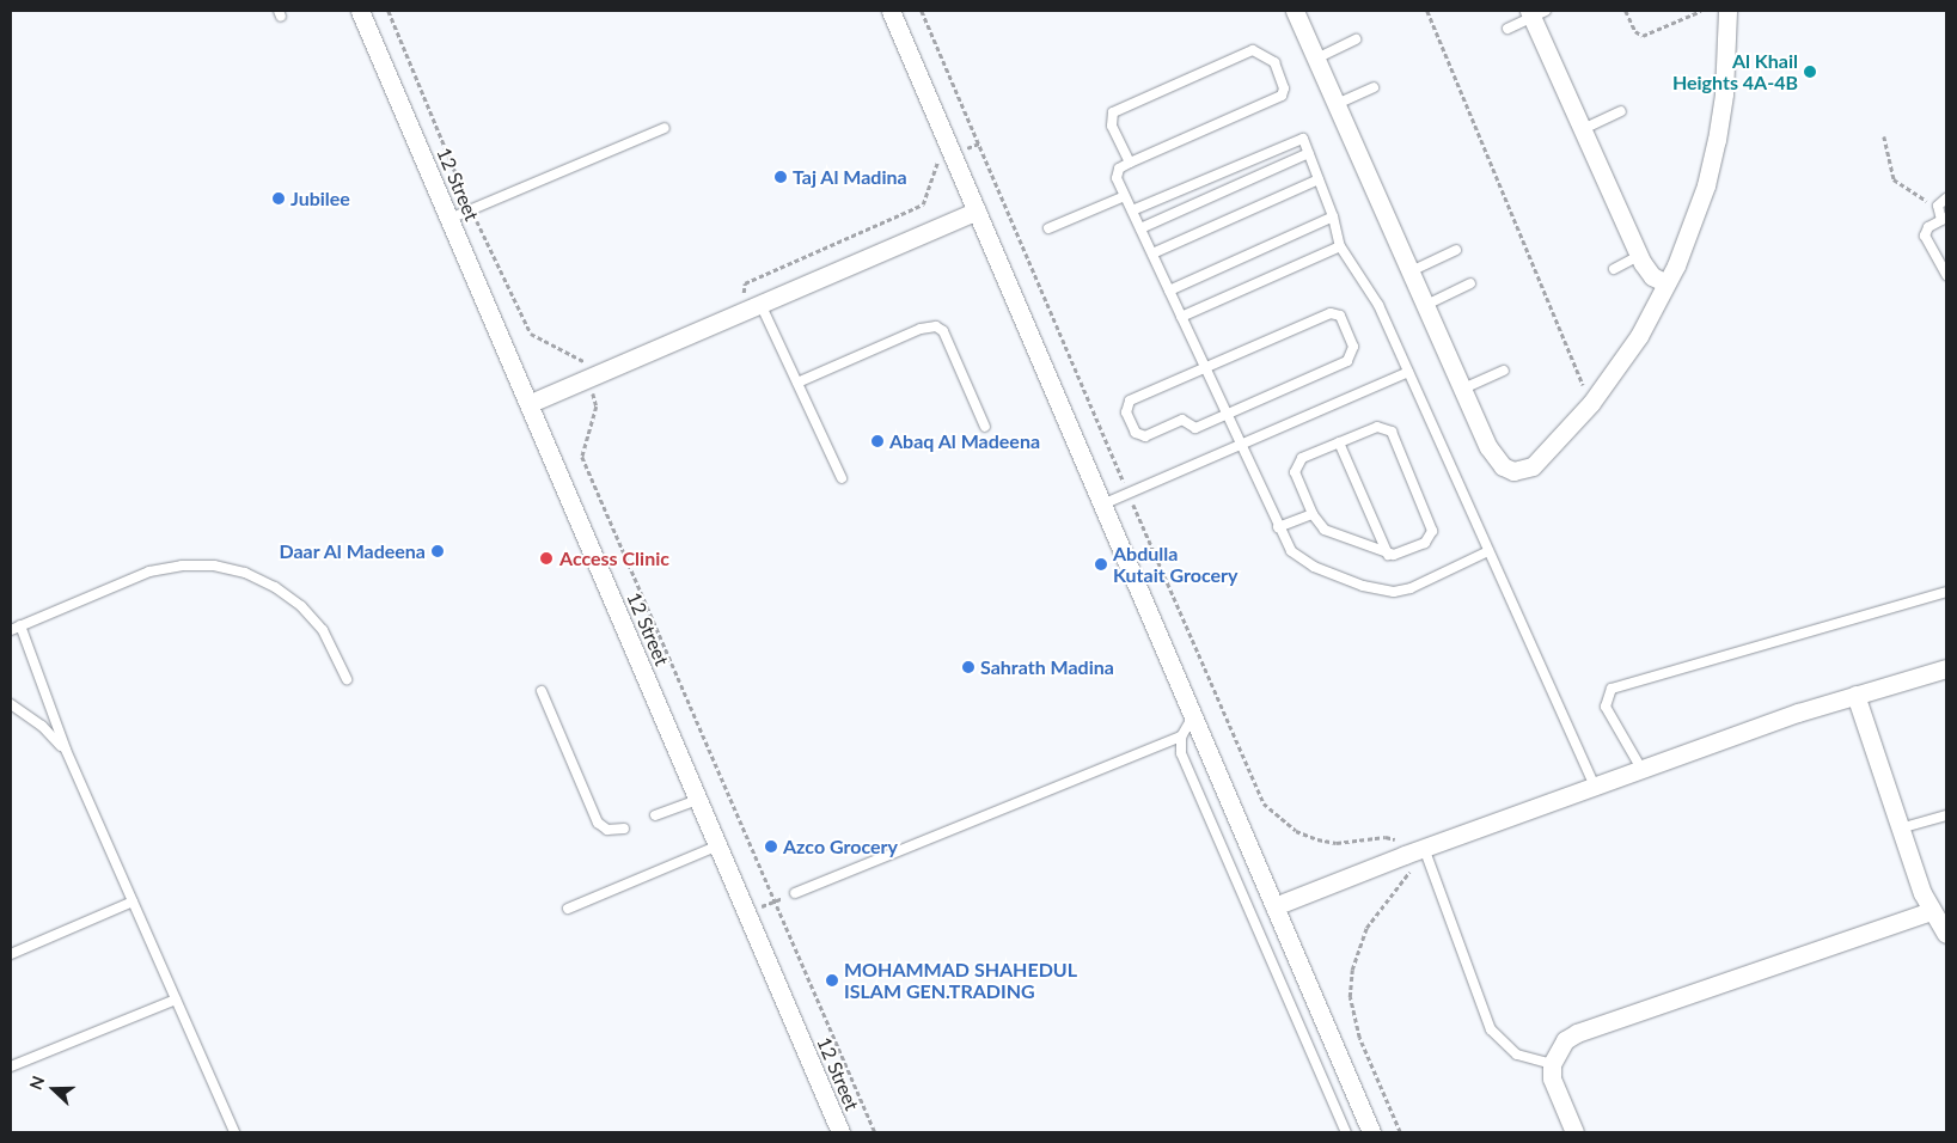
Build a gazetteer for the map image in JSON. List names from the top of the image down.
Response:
{
  "streets": {
    "street": ["12 Street"]
  },
  "places": [
    "Al Khail Heights 4A-4B",
    "Taj Al Madina",
    "Jubilee",
    "Abaq Al Madeena",
    "Daar Al Madeena",
    "Access Clinic",
    "Abdulla Kutait Grocery",
    "Sahrath Madina",
    "Azco Grocery",
    "MOHAMMAD SHAHEDUL ISLAM GEN.TRADING"
  ],
  "north": "left"
}
